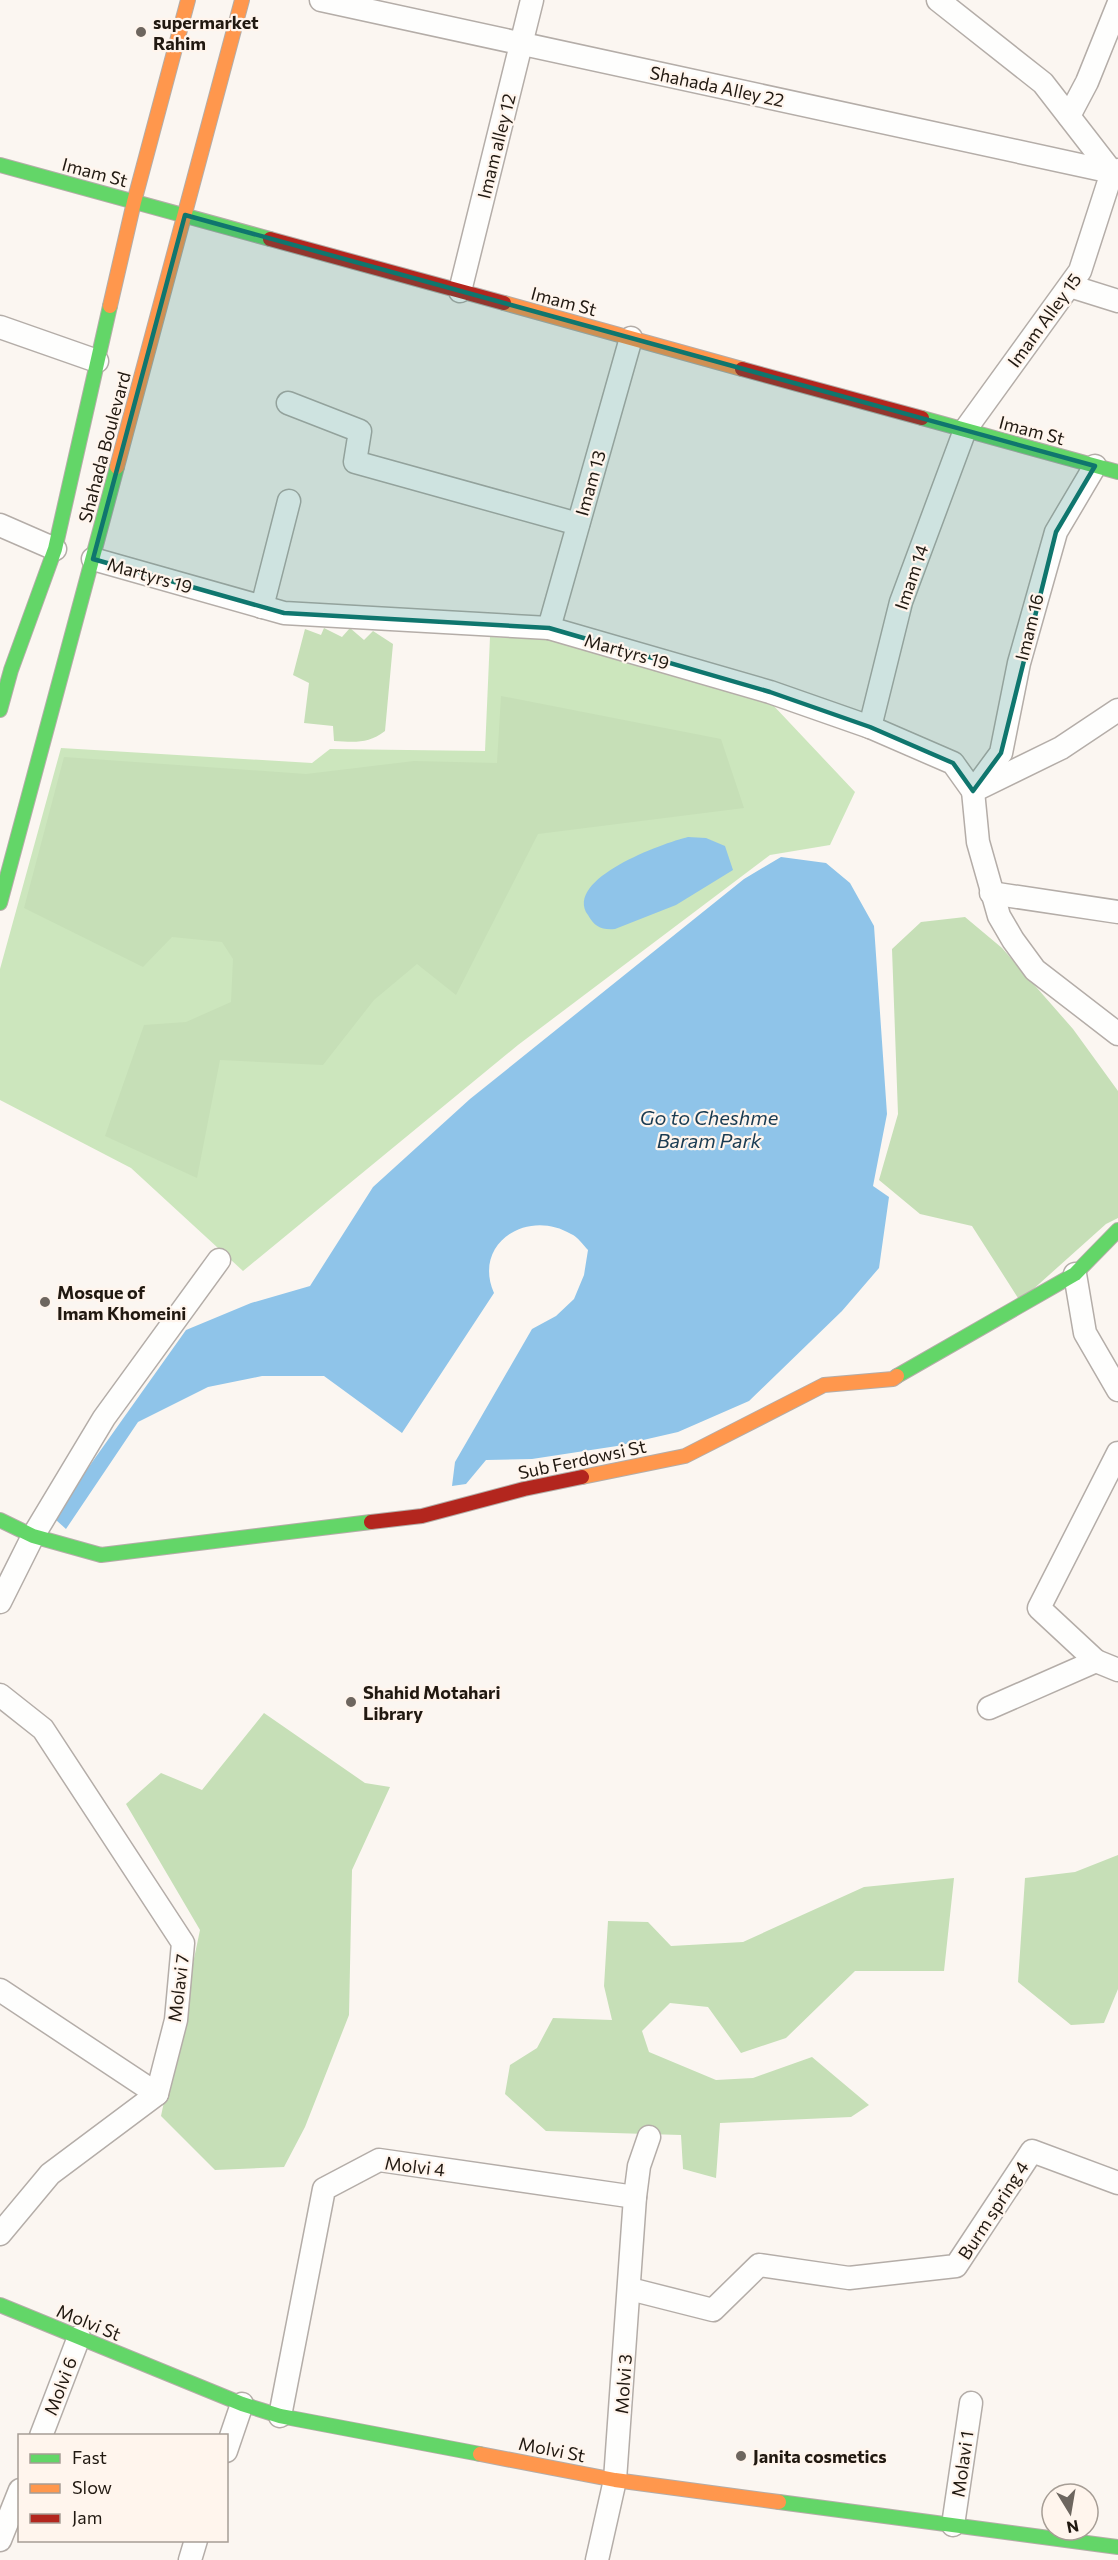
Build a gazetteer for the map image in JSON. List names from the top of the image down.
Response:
{
  "streets": {
    "main road": [
      "Imam St",
      "Shahada Boulevard",
      "Sub Ferdowsi St",
      "Molvi St"
    ],
    "street": [
      "Shahada Alley 22",
      "Imam alley 12",
      "Imam Alley 15",
      "Imam 13",
      "Martyrs 19",
      "Imam 14",
      "Imam 16",
      "Molavi 7",
      "Molvi 4",
      "Burm spring 4",
      "Molvi 3",
      "Molvi 6",
      "Molavi 1"
    ]
  },
  "crossings": [
    ["Shahada Alley 22", "Imam alley 12"],
    ["Shahada Alley 22", "Imam Alley 15"],
    ["Imam alley 12", "Imam St"],
    ["Imam St", "Imam Alley 15"],
    ["Imam St", "Shahada Boulevard"],
    ["Imam St", "Imam 13"],
    ["Imam St", "Imam 14"],
    ["Imam St", "Imam 16"],
    ["Imam Alley 15", "Imam 14"],
    ["Shahada Boulevard", "Martyrs 19"],
    ["Imam 13", "Martyrs 19"],
    ["Martyrs 19", "Imam 14"],
    ["Martyrs 19", "Imam 16"],
    ["Molvi 4", "Molvi St"],
    ["Molvi 4", "Molvi 3"],
    ["Burm spring 4", "Molvi 3"],
    ["Molvi St", "Molvi 3"],
    ["Molvi St", "Molvi 6"],
    ["Molvi St", "Molavi 1"]
  ],
  "water": ["Go to Cheshme Baram Park"],
  "places": [
    "supermarket Rahim",
    "Mosque of Imam Khomeini",
    "Shahid Motahari Library",
    "Janita cosmetics"
  ],
  "legend": ["Fast", "Slow", "Jam"],
  "north": "bottom"
}
